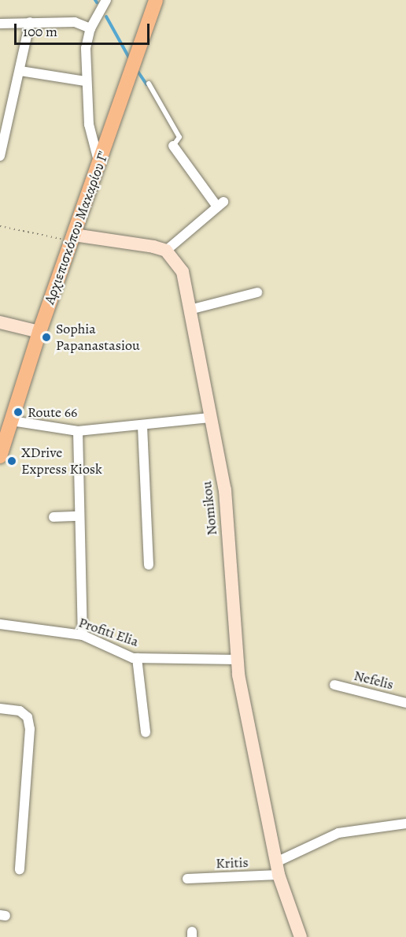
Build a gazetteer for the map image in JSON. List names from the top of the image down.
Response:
{
  "streets": {
    "main road": ["Αρχιεπισκόπου Μακαρίου Γ'"],
    "street": [
      "Nomikou",
      "Profiti Elia",
      "Nefelis",
      "Kritis"
    ]
  },
  "crossings": [
    ["Nomikou", "Profiti Elia"],
    ["Nomikou", "Kritis"]
  ],
  "places": ["Sophia Papanastasiou", "Route 66", "XDrive Express Kiosk"],
  "scale_bar": "100 m"
}
